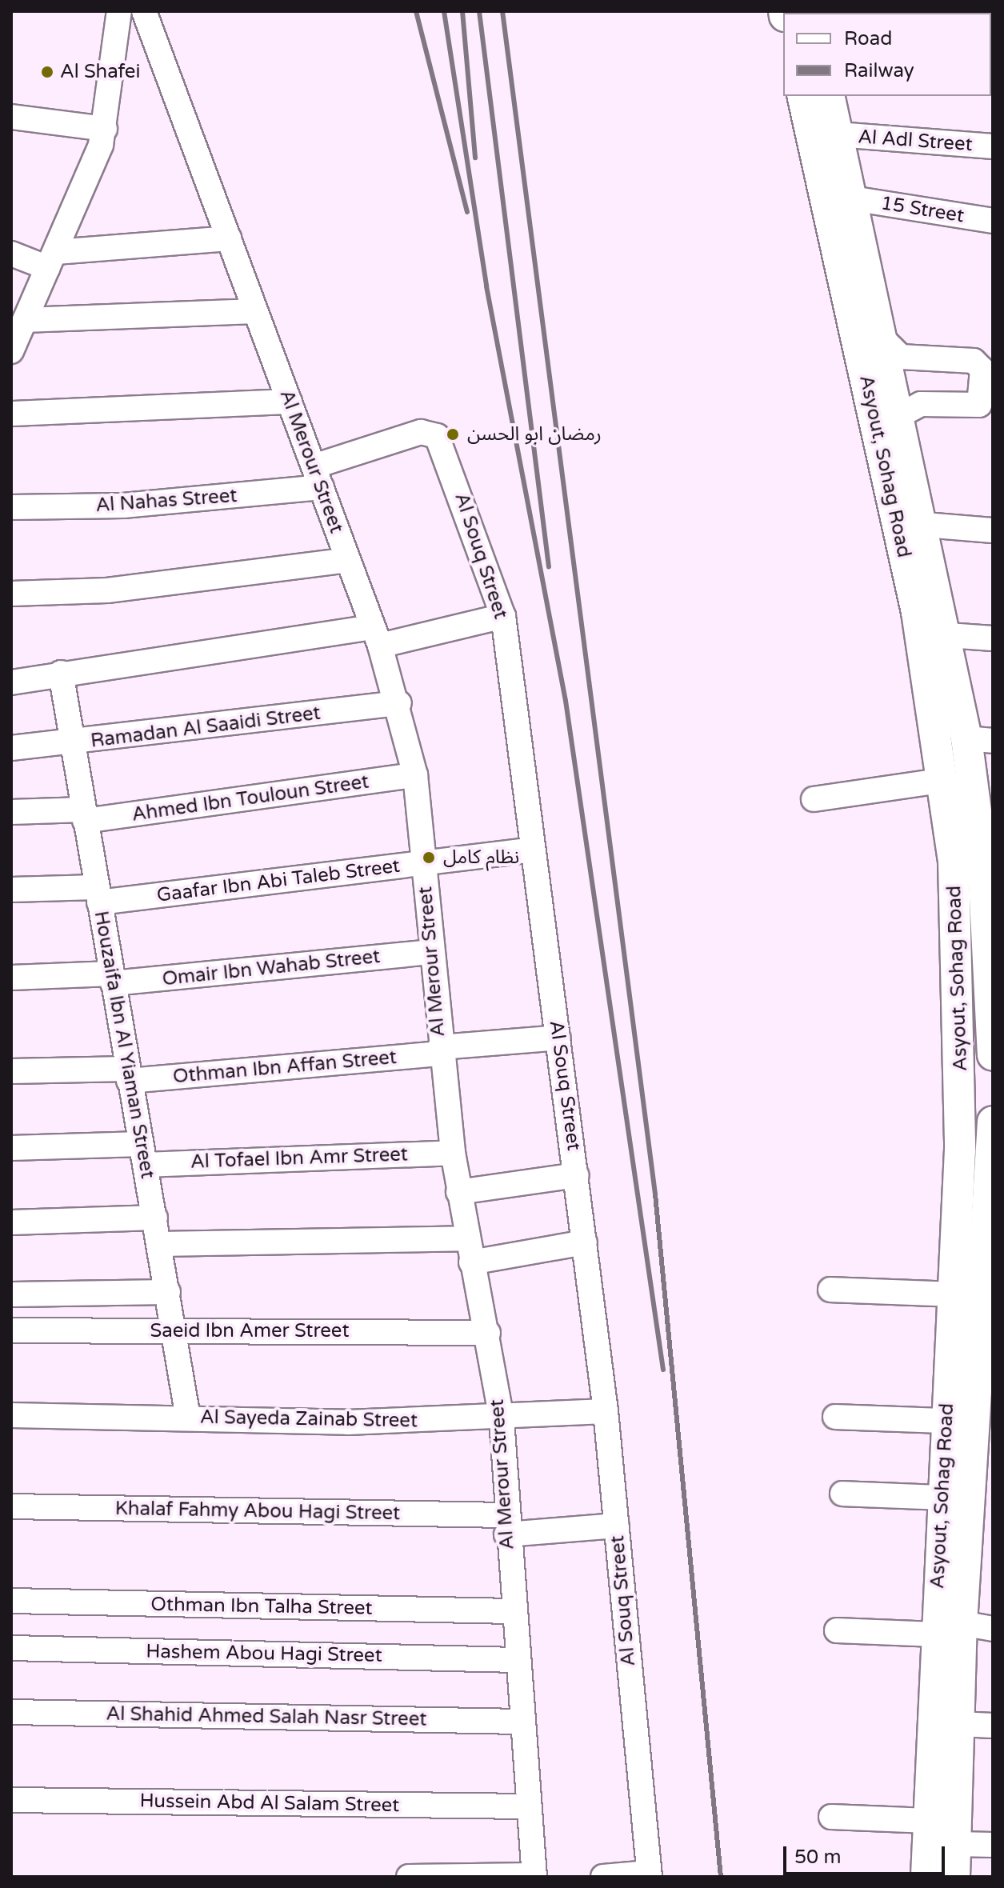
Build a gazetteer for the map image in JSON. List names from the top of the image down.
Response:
{
  "streets": {
    "main road": ["Asyout, Sohag Road"],
    "street": [
      "Al Adl Street",
      "15 Street",
      "Al Merour Street",
      "Al Nahas Street",
      "Al Souq Street",
      "Ramadan Al Saaidi Street",
      "Ahmed Ibn Touloun Street",
      "Gaafar Ibn Abi Taleb Street",
      "Omair Ibn Wahab Street",
      "Houzaifa Ibn Al Yiaman Street",
      "Othman Ibn Affan Street",
      "Al Tofael Ibn Amr Street",
      "Saeid Ibn Amer Street",
      "Al Sayeda Zainab Street",
      "Khalaf Fahmy Abou Hagi Street",
      "Othman Ibn Talha Street",
      "Hashem Abou Hagi Street",
      "Al Shahid Ahmed Salah Nasr Street",
      "Hussein Abd Al Salam Street"
    ]
  },
  "crossings": [
    ["Al Adl Street", "Asyout, Sohag Road"],
    ["15 Street", "Asyout, Sohag Road"],
    ["Al Merour Street", "Al Nahas Street"],
    ["Al Merour Street", "Al Souq Street"],
    ["Al Merour Street", "Ramadan Al Saaidi Street"],
    ["Al Merour Street", "Ahmed Ibn Touloun Street"],
    ["Al Merour Street", "Gaafar Ibn Abi Taleb Street"],
    ["Al Merour Street", "Omair Ibn Wahab Street"],
    ["Al Merour Street", "Othman Ibn Affan Street"],
    ["Al Merour Street", "Al Tofael Ibn Amr Street"],
    ["Al Merour Street", "Saeid Ibn Amer Street"],
    ["Al Merour Street", "Al Sayeda Zainab Street"],
    ["Al Merour Street", "Khalaf Fahmy Abou Hagi Street"],
    ["Al Merour Street", "Othman Ibn Talha Street"],
    ["Al Merour Street", "Hashem Abou Hagi Street"],
    ["Al Merour Street", "Al Shahid Ahmed Salah Nasr Street"],
    ["Al Merour Street", "Hussein Abd Al Salam Street"],
    ["Al Nahas Street", "Al Souq Street"],
    ["Al Souq Street", "Gaafar Ibn Abi Taleb Street"],
    ["Al Souq Street", "Othman Ibn Affan Street"],
    ["Al Souq Street", "Al Sayeda Zainab Street"],
    ["Al Souq Street", "Khalaf Fahmy Abou Hagi Street"],
    ["Ramadan Al Saaidi Street", "Houzaifa Ibn Al Yiaman Street"],
    ["Ahmed Ibn Touloun Street", "Houzaifa Ibn Al Yiaman Street"],
    ["Gaafar Ibn Abi Taleb Street", "Houzaifa Ibn Al Yiaman Street"],
    ["Omair Ibn Wahab Street", "Houzaifa Ibn Al Yiaman Street"],
    ["Houzaifa Ibn Al Yiaman Street", "Othman Ibn Affan Street"],
    ["Houzaifa Ibn Al Yiaman Street", "Al Tofael Ibn Amr Street"],
    ["Houzaifa Ibn Al Yiaman Street", "Saeid Ibn Amer Street"],
    ["Houzaifa Ibn Al Yiaman Street", "Al Sayeda Zainab Street"]
  ],
  "places": ["Al Shafei", "رمضان ابو الحسن", "نظام كامل"],
  "legend": ["Road", "Railway"],
  "scale_bar": "50 m"
}
